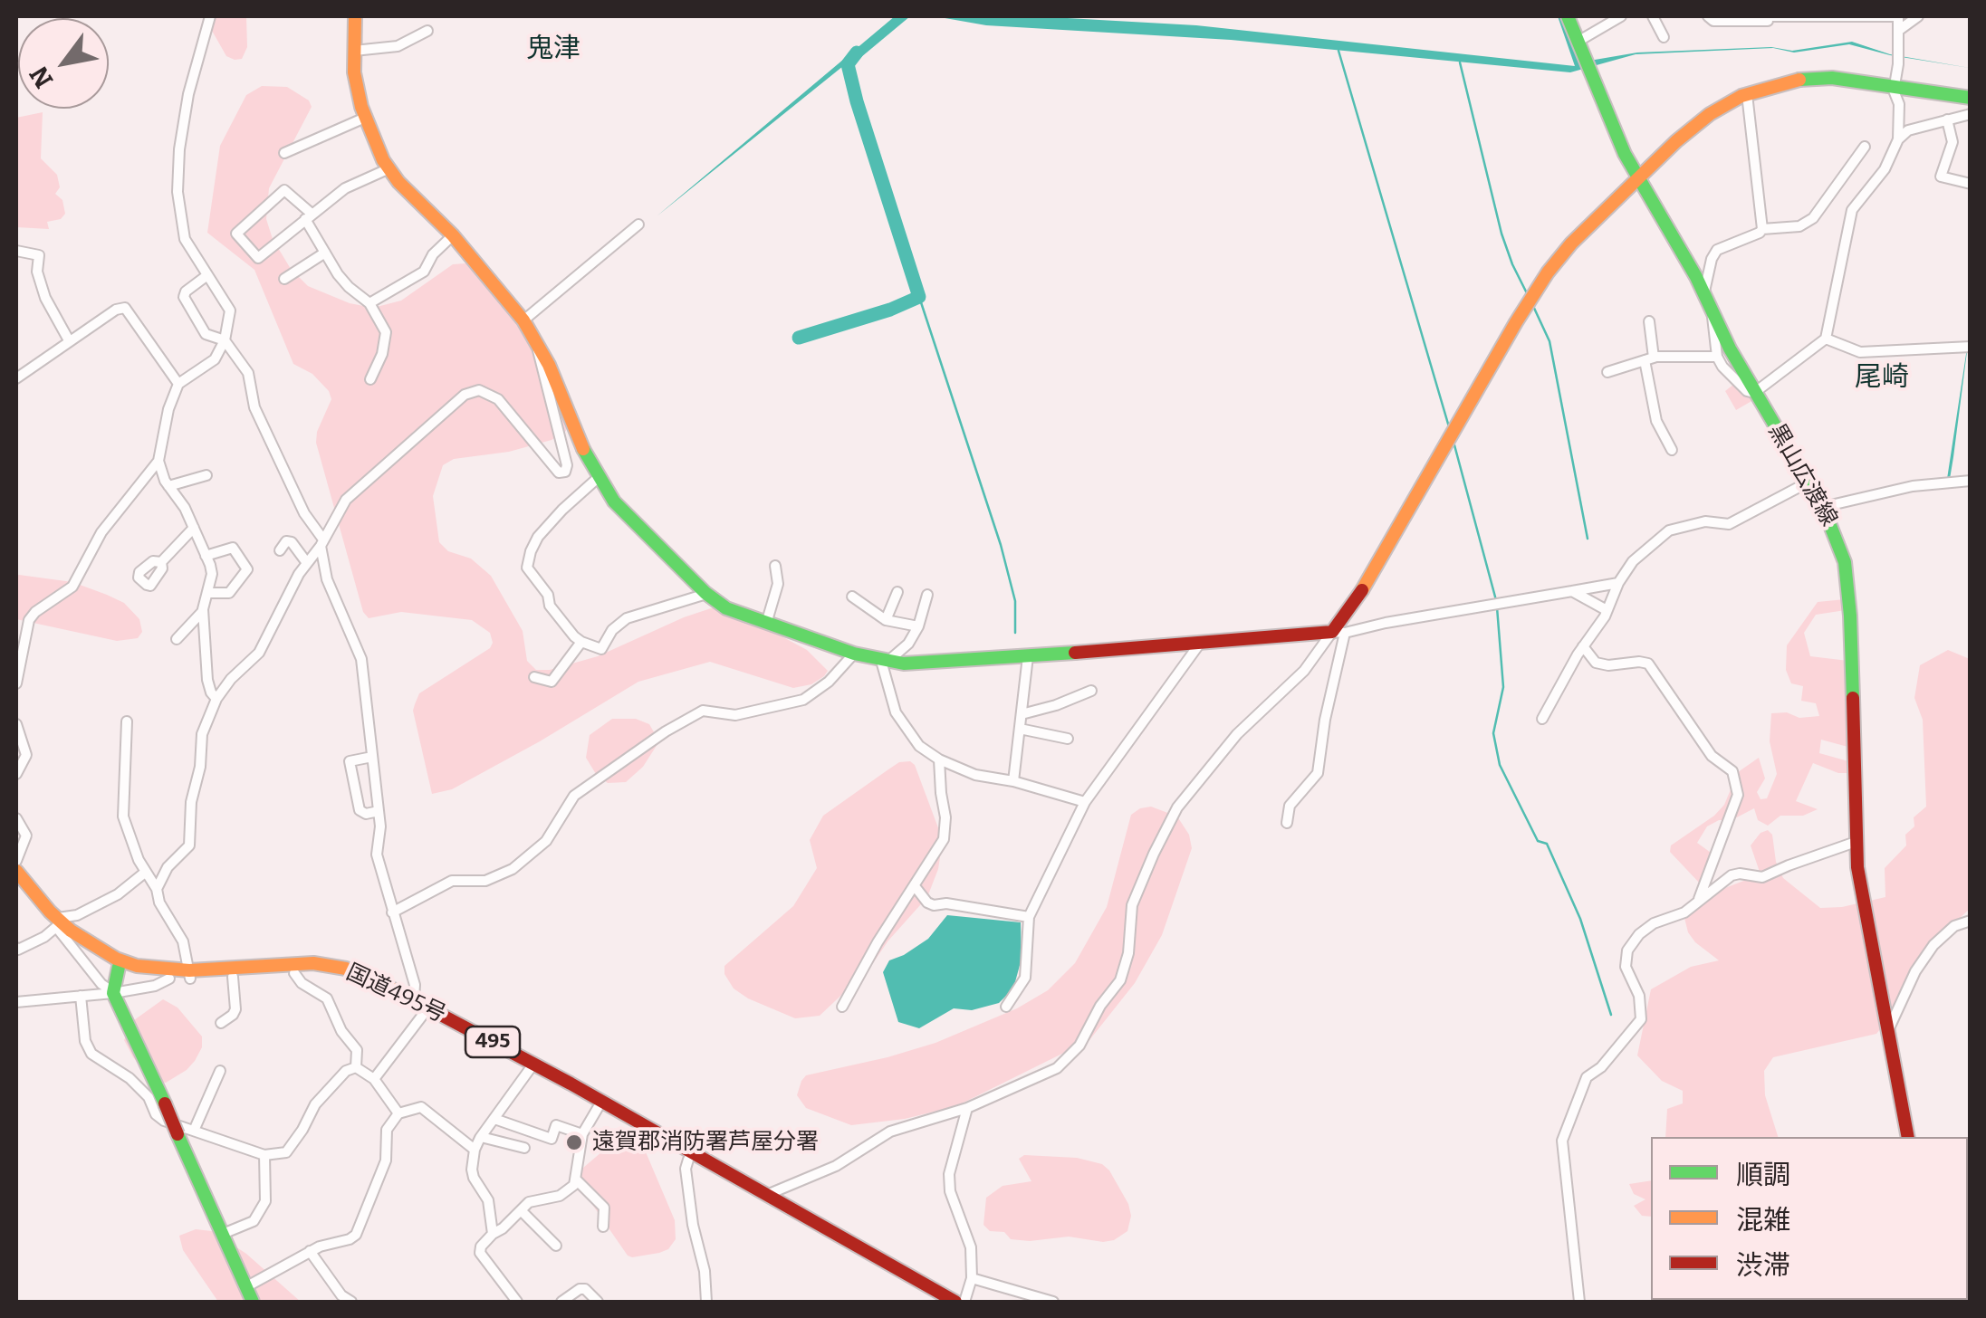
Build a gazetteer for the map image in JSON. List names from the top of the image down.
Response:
{
  "streets": {
    "main road": ["黒山広渡線", "国道495号", "495"]
  },
  "districts": ["鬼津", "尾崎"],
  "places": ["遠賀郡消防署芦屋分署"],
  "legend": ["順調", "混雑", "渋滞"],
  "north": "bottom left"
}
